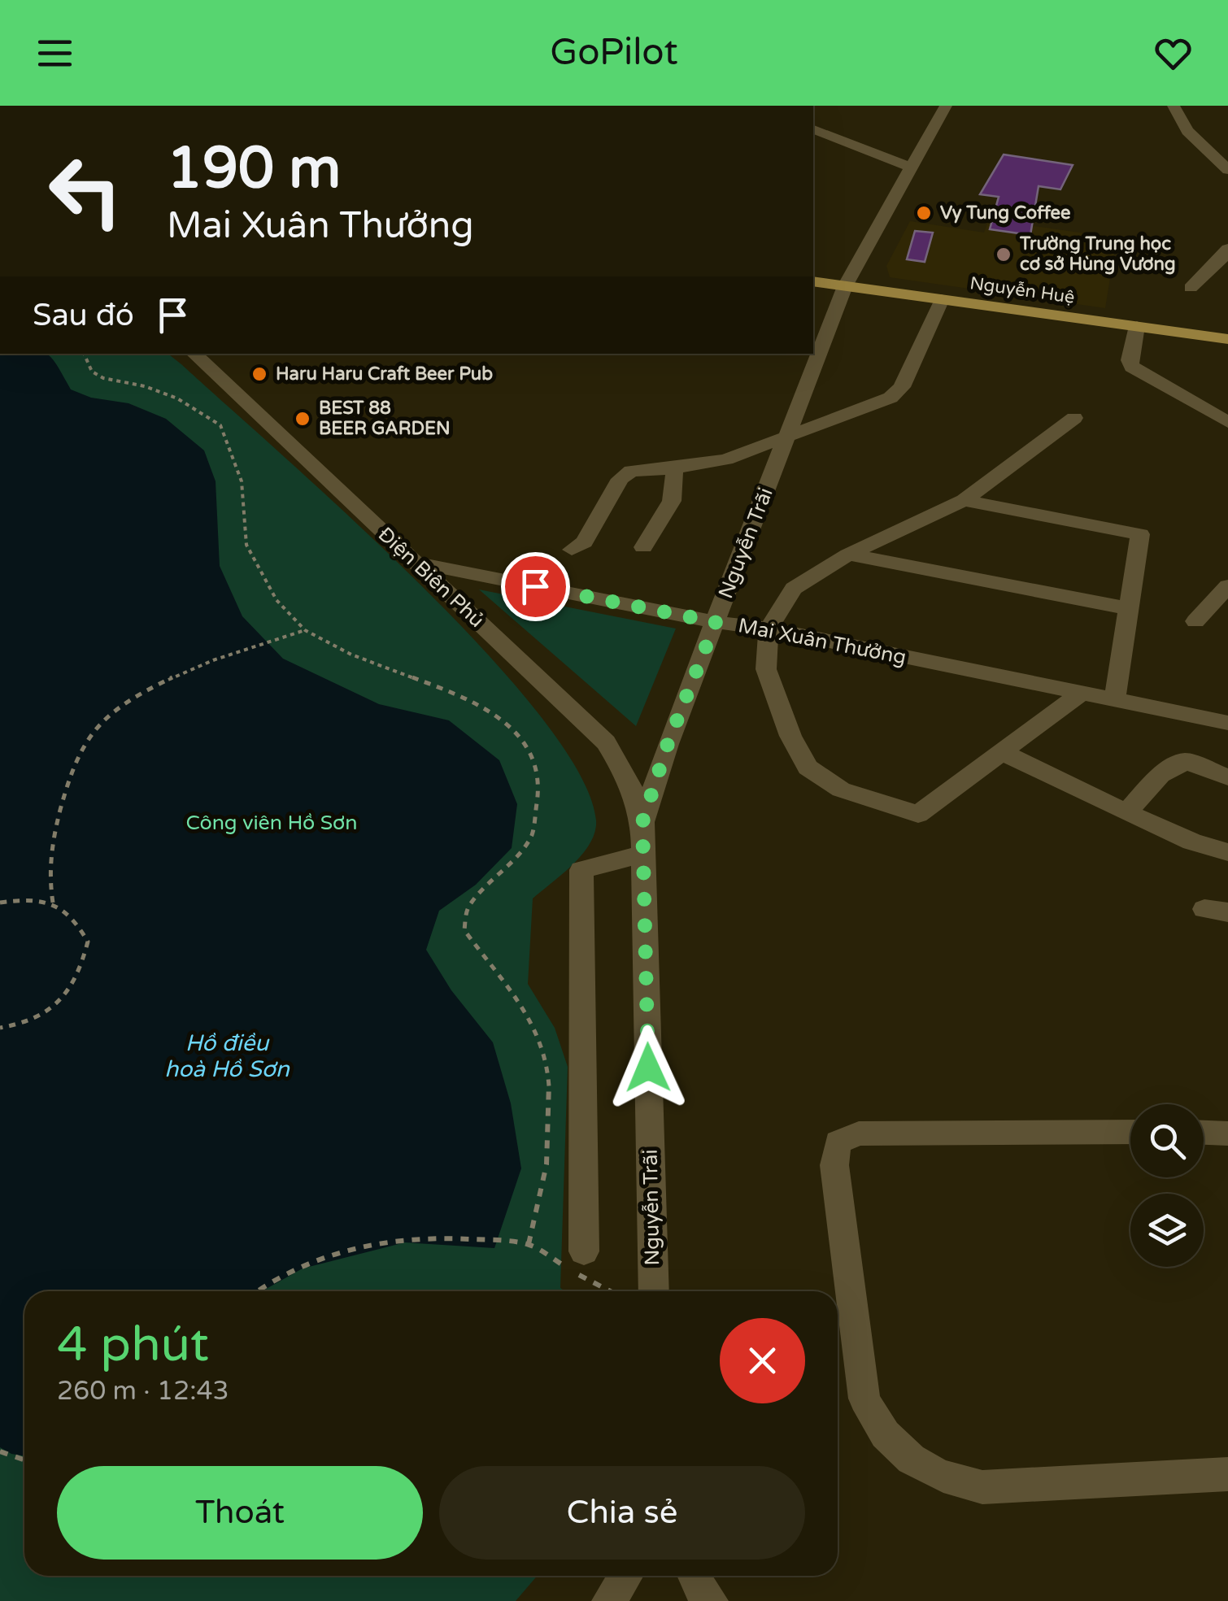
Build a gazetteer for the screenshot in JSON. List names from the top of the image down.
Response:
{
  "streets": {
    "main road": ["Nguyễn Huệ"],
    "street": ["Nguyễn Trãi", "Điện Biên Phủ", "Mai Xuân Thưởng"]
  },
  "crossings": [
    ["Nguyễn Huệ", "Nguyễn Trãi"],
    ["Nguyễn Trãi", "Điện Biên Phủ"],
    ["Nguyễn Trãi", "Mai Xuân Thưởng"],
    ["Điện Biên Phủ", "Mai Xuân Thưởng"]
  ],
  "water": ["Hồ điều hoà Hồ Sơn"],
  "parks": ["Công viên Hồ Sơn"],
  "places": [
    "Vy Tung Coffee",
    "Trường Trung học cơ sở Hùng Vương",
    "Haru Haru Craft Beer Pub",
    "BEST 88 BEER GARDEN"
  ],
  "page": {
    "header": "GoPilot",
    "turn": ["190 m", "Mai Xuân Thưởng"],
    "then": "Sau đó",
    "heading": ["4 phút", "260 m · 12:43"],
    "buttons": ["Thoát", "Chia sẻ"]
  }
}
